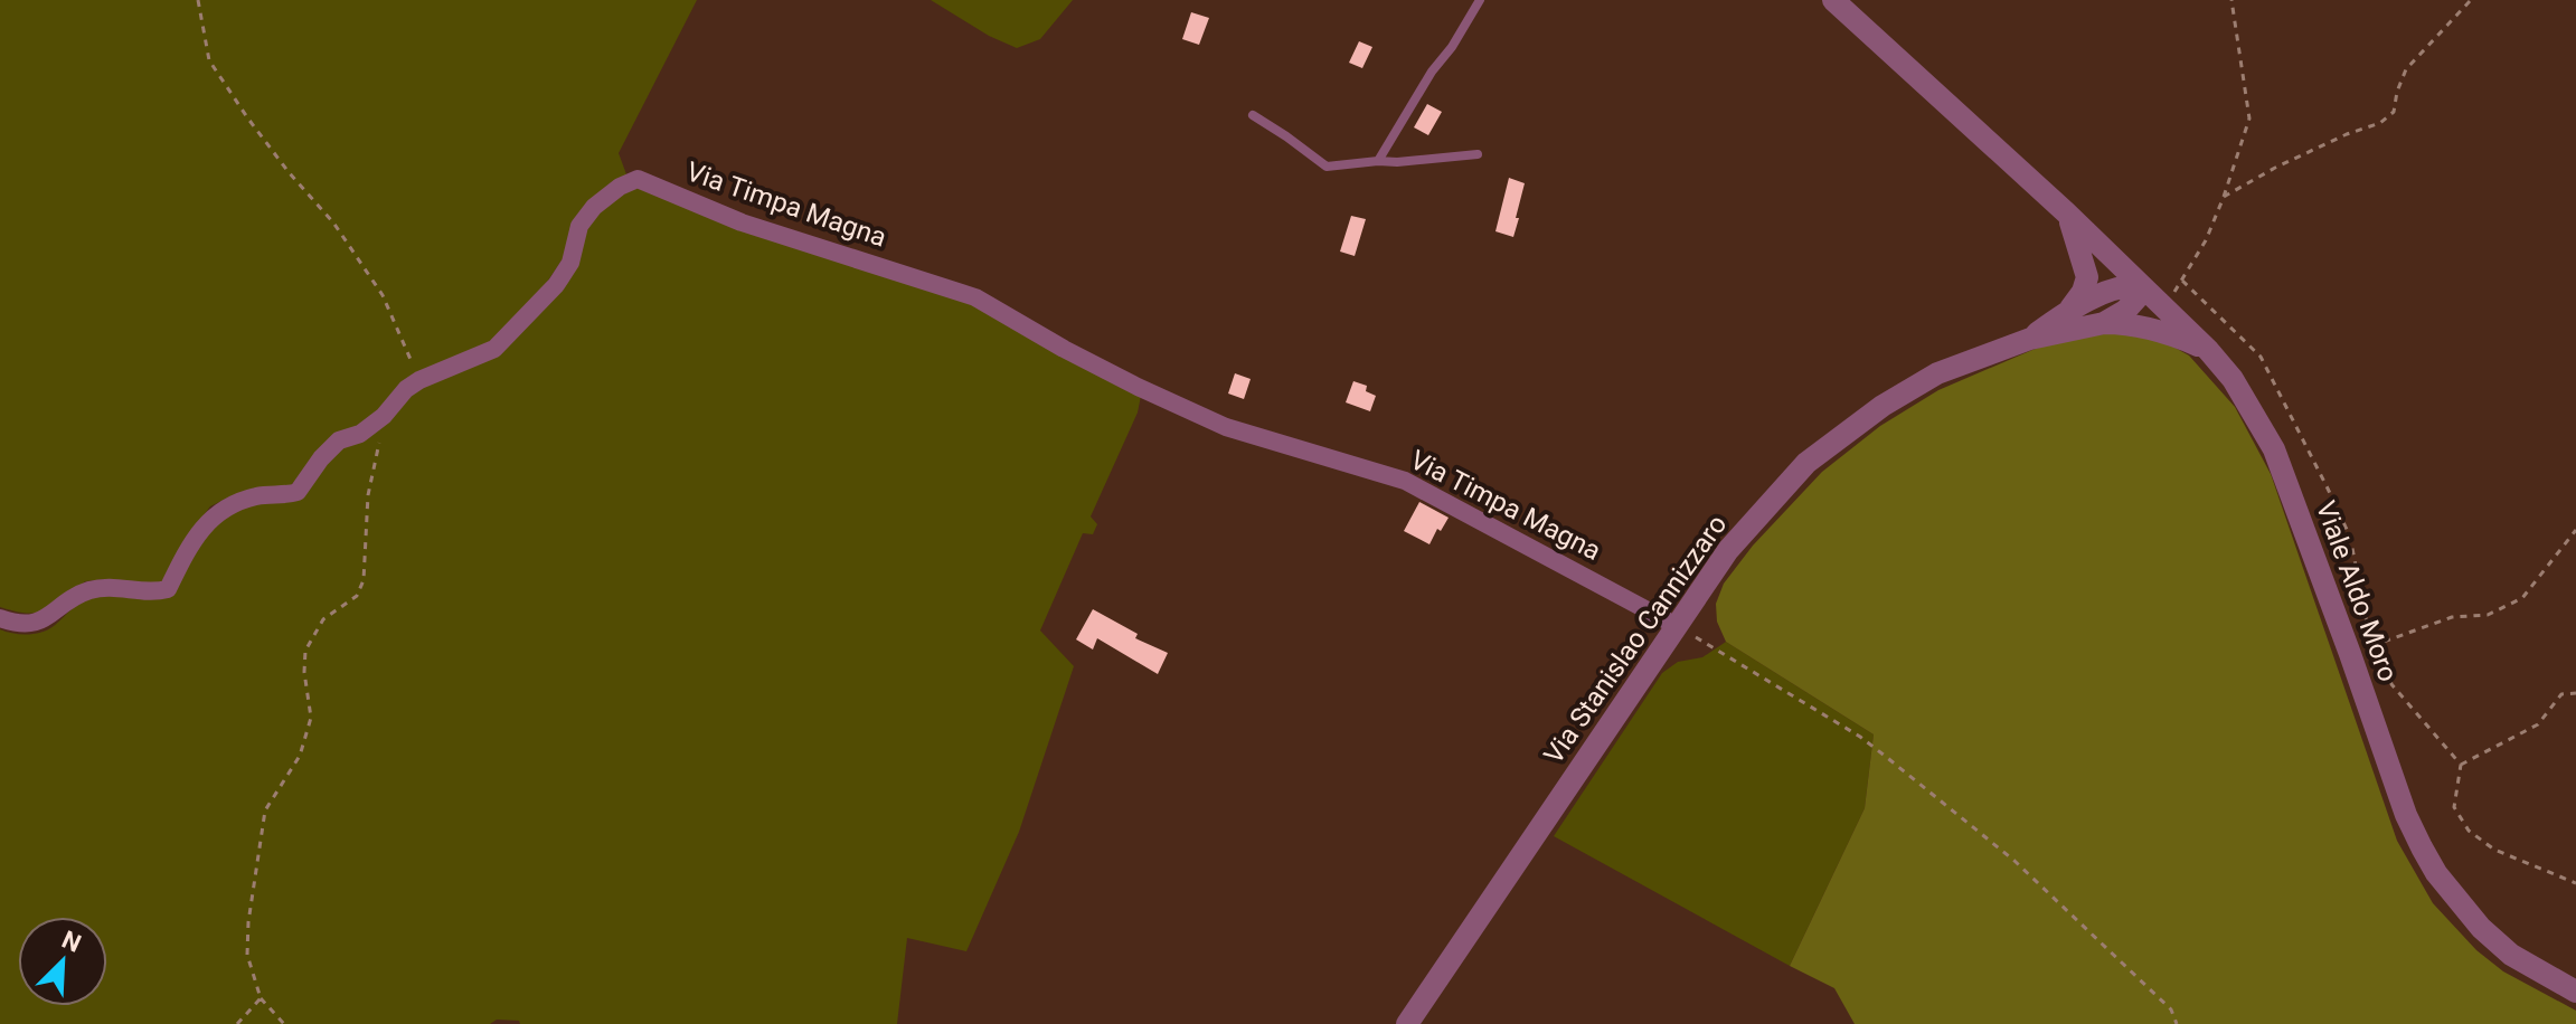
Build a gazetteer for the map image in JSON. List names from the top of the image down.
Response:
{
  "streets": {
    "street": ["Via Timpa Magna", "Viale Aldo Moro", "Via Stanislao Cannizzaro"]
  },
  "crossings": [
    ["Via Timpa Magna", "Via Stanislao Cannizzaro"]
  ],
  "north": "top right"
}
